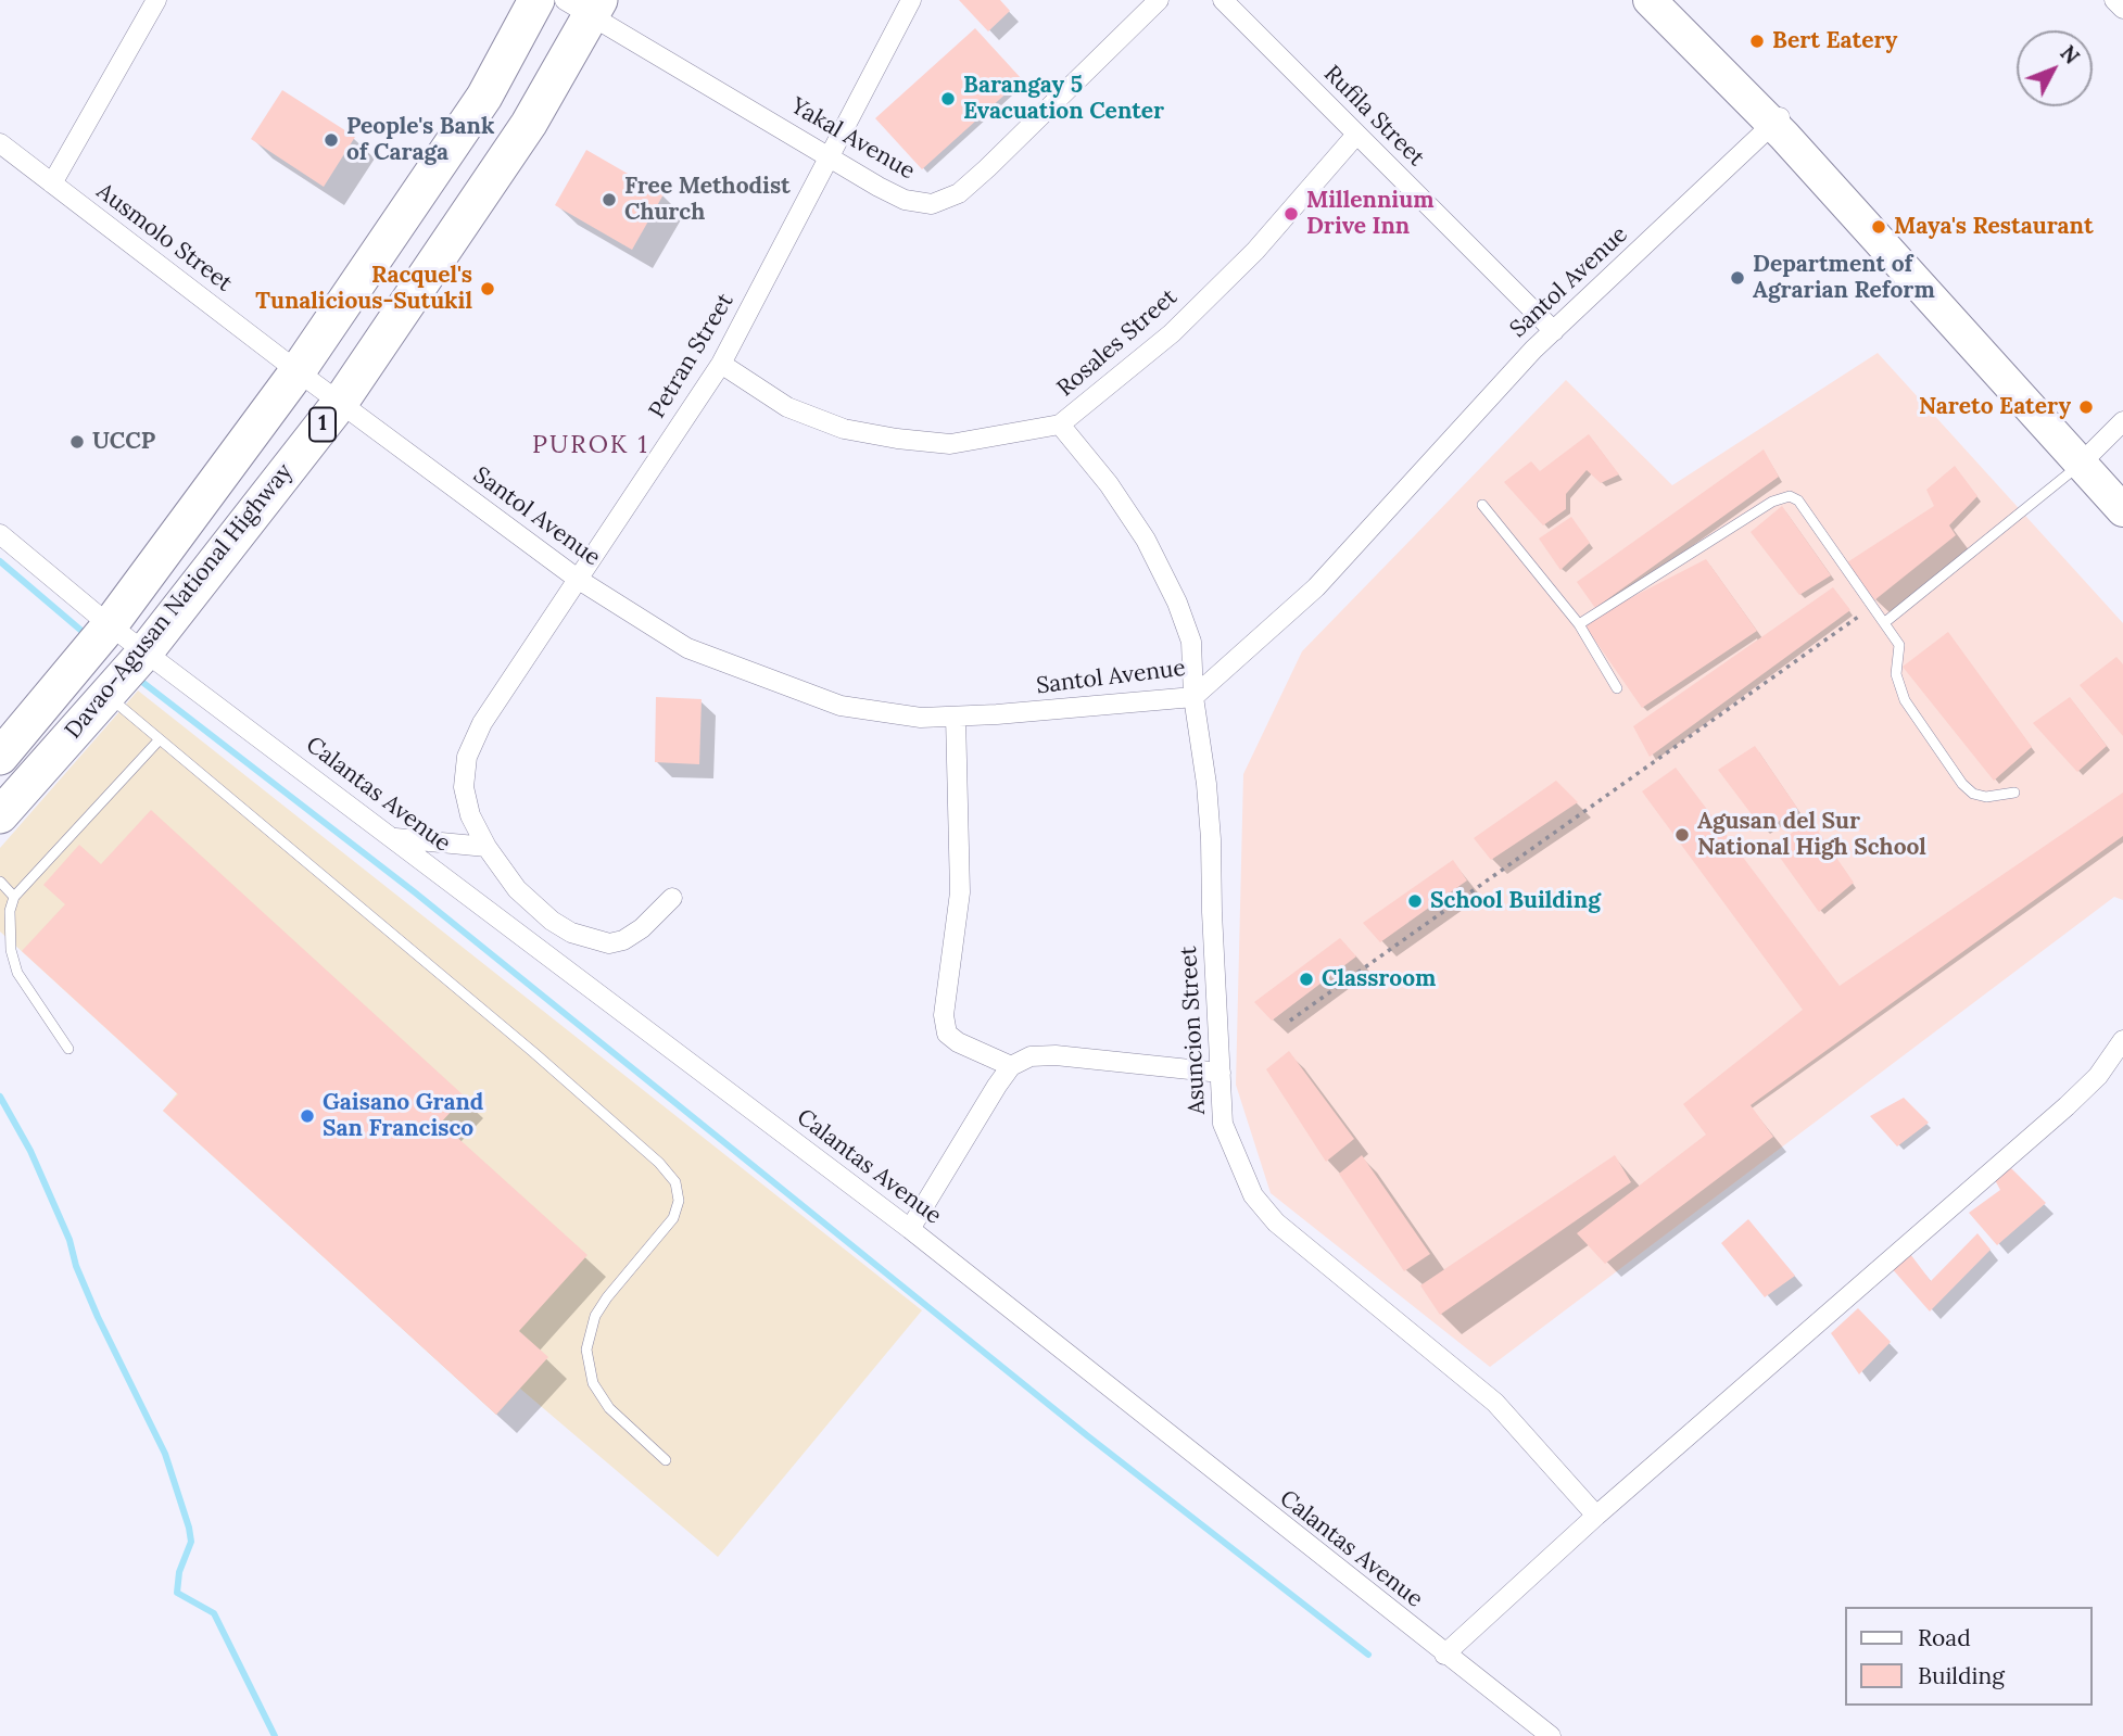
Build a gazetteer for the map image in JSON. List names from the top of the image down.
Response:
{
  "streets": {
    "highway": ["1", "Davao-Agusan National Highway"],
    "street": [
      "Rufila Street",
      "Yakal Avenue",
      "Ausmolo Street",
      "Santol Avenue",
      "Rosales Street",
      "Petran Street",
      "Calantas Avenue",
      "Asuncion Street"
    ]
  },
  "crossings": [
    ["Rufila Street", "Santol Avenue"],
    ["Rufila Street", "Rosales Street"],
    ["Yakal Avenue", "Petran Street"],
    ["Yakal Avenue", "Davao-Agusan National Highway"],
    ["Ausmolo Street", "Santol Avenue"],
    ["Ausmolo Street", "Davao-Agusan National Highway"],
    ["Santol Avenue", "Petran Street"],
    ["Santol Avenue", "Davao-Agusan National Highway"],
    ["Santol Avenue", "Asuncion Street"],
    ["Rosales Street", "Petran Street"],
    ["Rosales Street", "Asuncion Street"],
    ["Davao-Agusan National Highway", "Calantas Avenue"]
  ],
  "districts": ["PUROK 1"],
  "places": [
    "Bert Eatery",
    "Barangay 5 Evacuation Center",
    "People's Bank of Caraga",
    "Free Methodist Church",
    "Millennium Drive Inn",
    "Maya's Restaurant",
    "Department of Agrarian Reform",
    "Racquel's Tunalicious-Sutukil",
    "Nareto Eatery",
    "UCCP",
    "Agusan del Sur National High School",
    "School Building",
    "Classroom",
    "Gaisano Grand San Francisco"
  ],
  "legend": ["Road", "Building"],
  "north": "top right"
}
